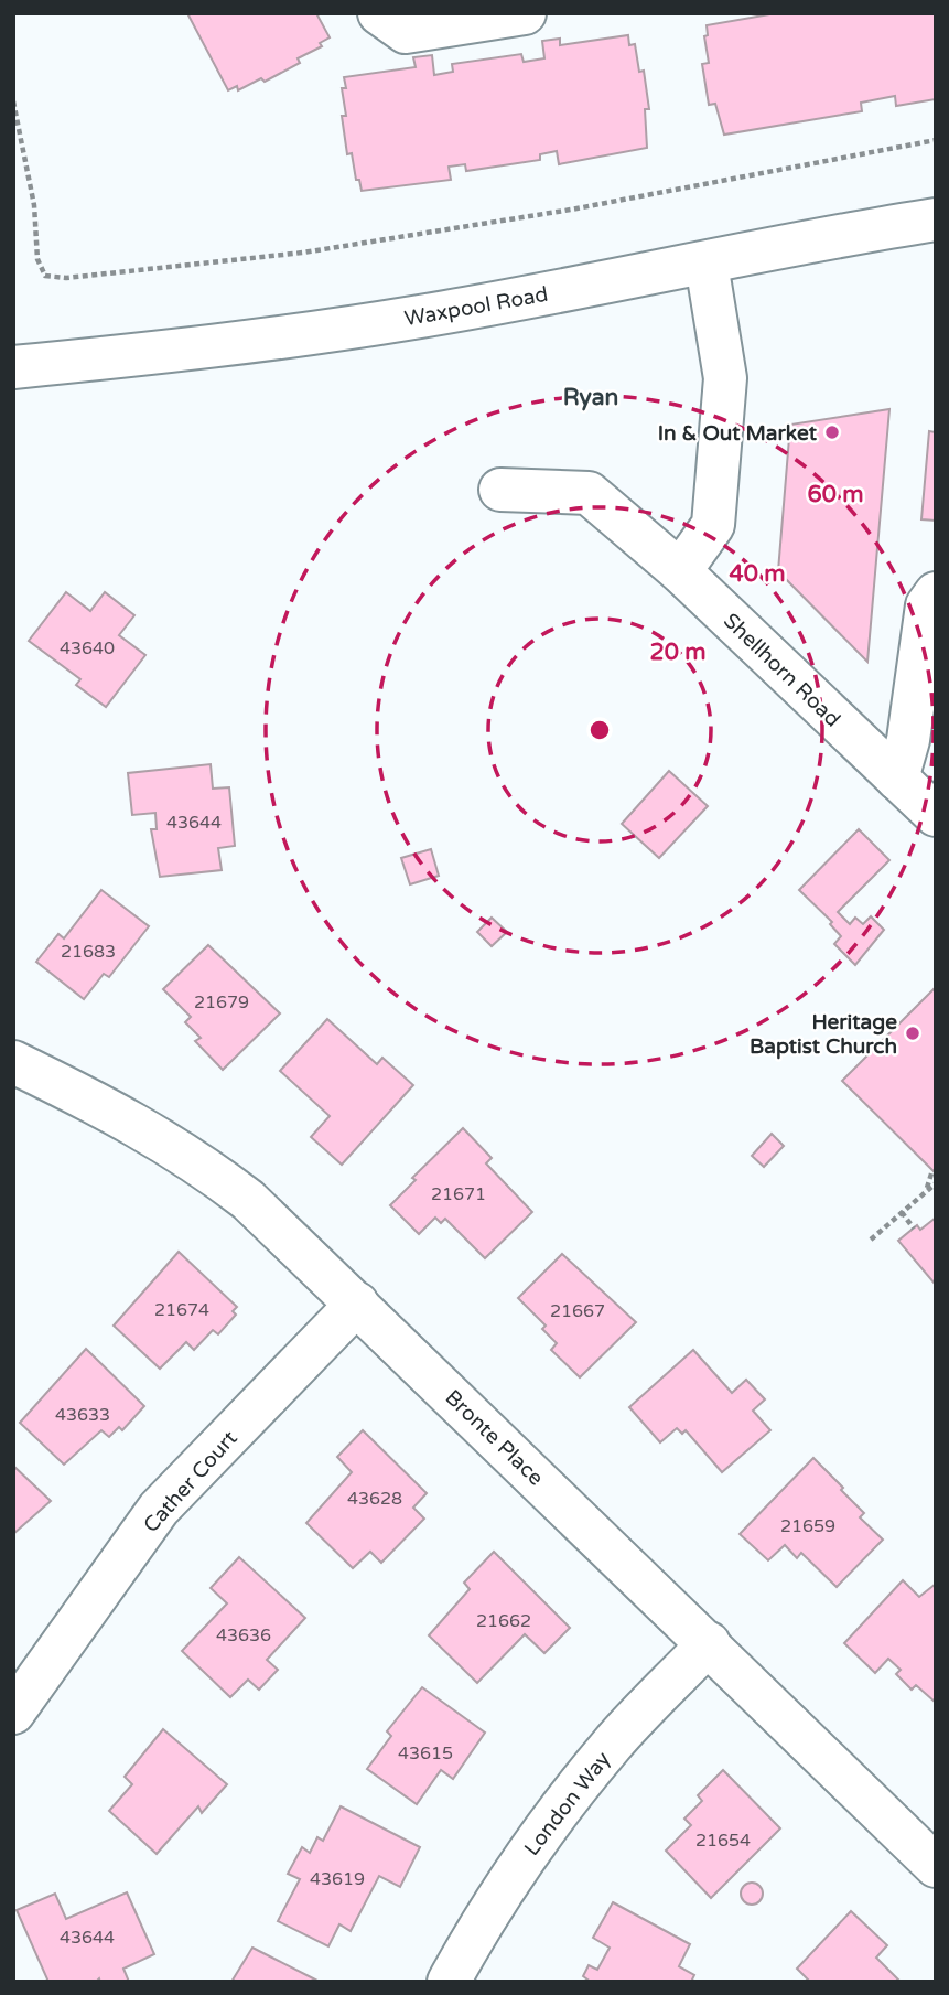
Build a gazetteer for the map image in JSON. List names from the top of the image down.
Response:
{
  "streets": {
    "street": [
      "Waxpool Road",
      "Shellhorn Road",
      "Bronte Place",
      "Cather Court",
      "London Way"
    ]
  },
  "crossings": [
    ["Bronte Place", "Cather Court"],
    ["Bronte Place", "London Way"]
  ],
  "districts": ["Ryan"],
  "places": ["In & Out Market", "Heritage Baptist Church"],
  "house_numbers": [
    "43640",
    "43644",
    "21683",
    "21679",
    "21671",
    "21674",
    "21667",
    "43633",
    "43628",
    "21659",
    "21662",
    "43636",
    "43615",
    "21654",
    "43619",
    "43644"
  ],
  "rings": ["60 m", "40 m", "20 m"]
}
